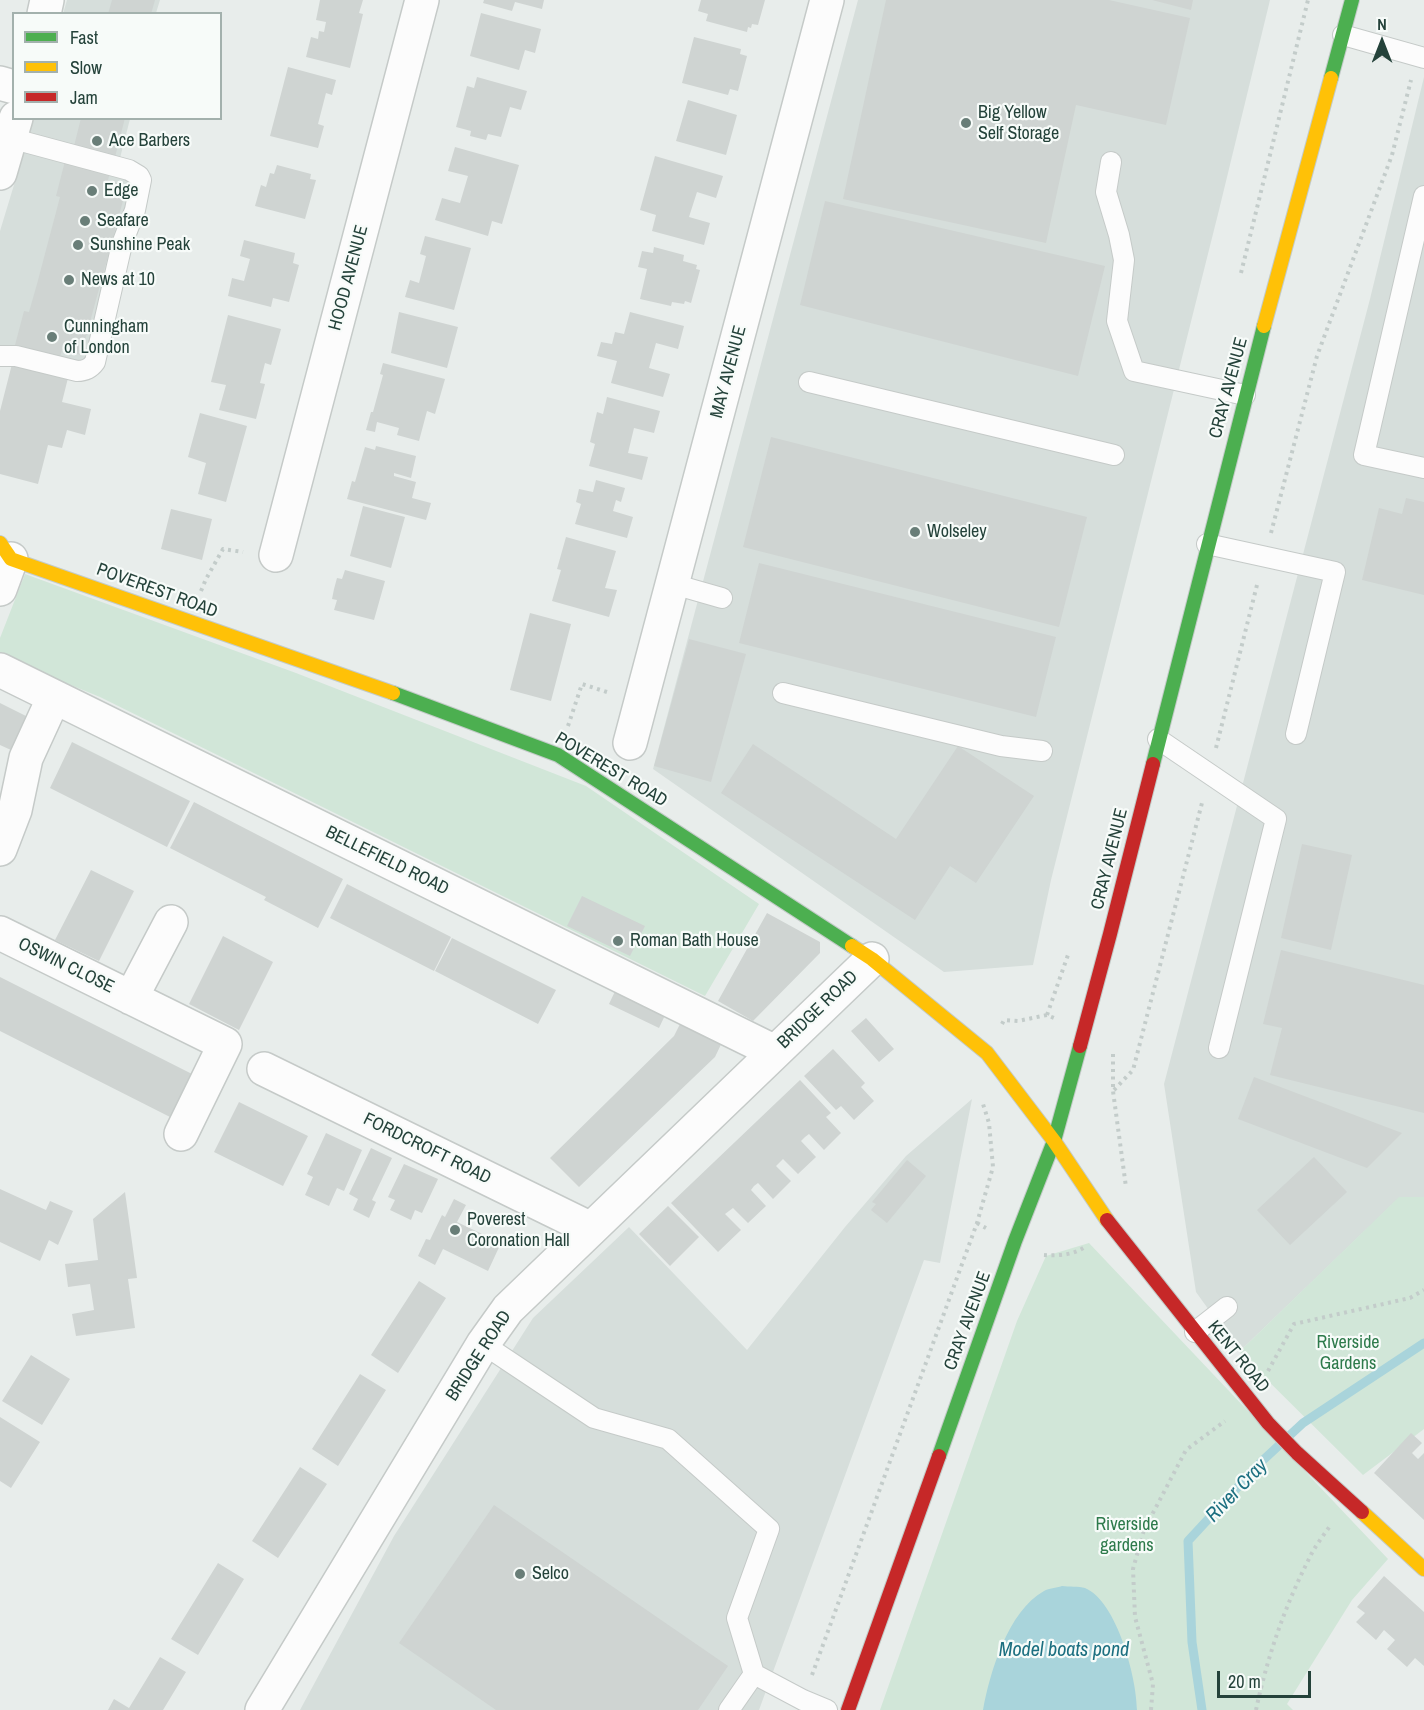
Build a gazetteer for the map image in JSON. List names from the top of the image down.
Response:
{
  "streets": {
    "street": [
      "HOOD AVENUE",
      "MAY AVENUE",
      "CRAY AVENUE",
      "POVEREST ROAD",
      "BELLEFIELD ROAD",
      "OSWIN CLOSE",
      "BRIDGE ROAD",
      "FORDCROFT ROAD",
      "KENT ROAD"
    ]
  },
  "crossings": [
    ["CRAY AVENUE", "POVEREST ROAD"],
    ["CRAY AVENUE", "KENT ROAD"],
    ["POVEREST ROAD", "BRIDGE ROAD"],
    ["POVEREST ROAD", "KENT ROAD"],
    ["BELLEFIELD ROAD", "BRIDGE ROAD"],
    ["BRIDGE ROAD", "FORDCROFT ROAD"]
  ],
  "water": ["River Cray", "Model boats pond"],
  "parks": ["Riverside Gardens", "Riverside gardens"],
  "places": [
    "Big Yellow Self Storage",
    "Ace Barbers",
    "Edge",
    "Seafare",
    "Sunshine Peak",
    "News at 10",
    "Cunningham of London",
    "Wolseley",
    "Roman Bath House",
    "Poverest Coronation Hall",
    "Selco"
  ],
  "legend": ["Fast", "Slow", "Jam"],
  "scale_bar": "20 m",
  "north": "top"
}
